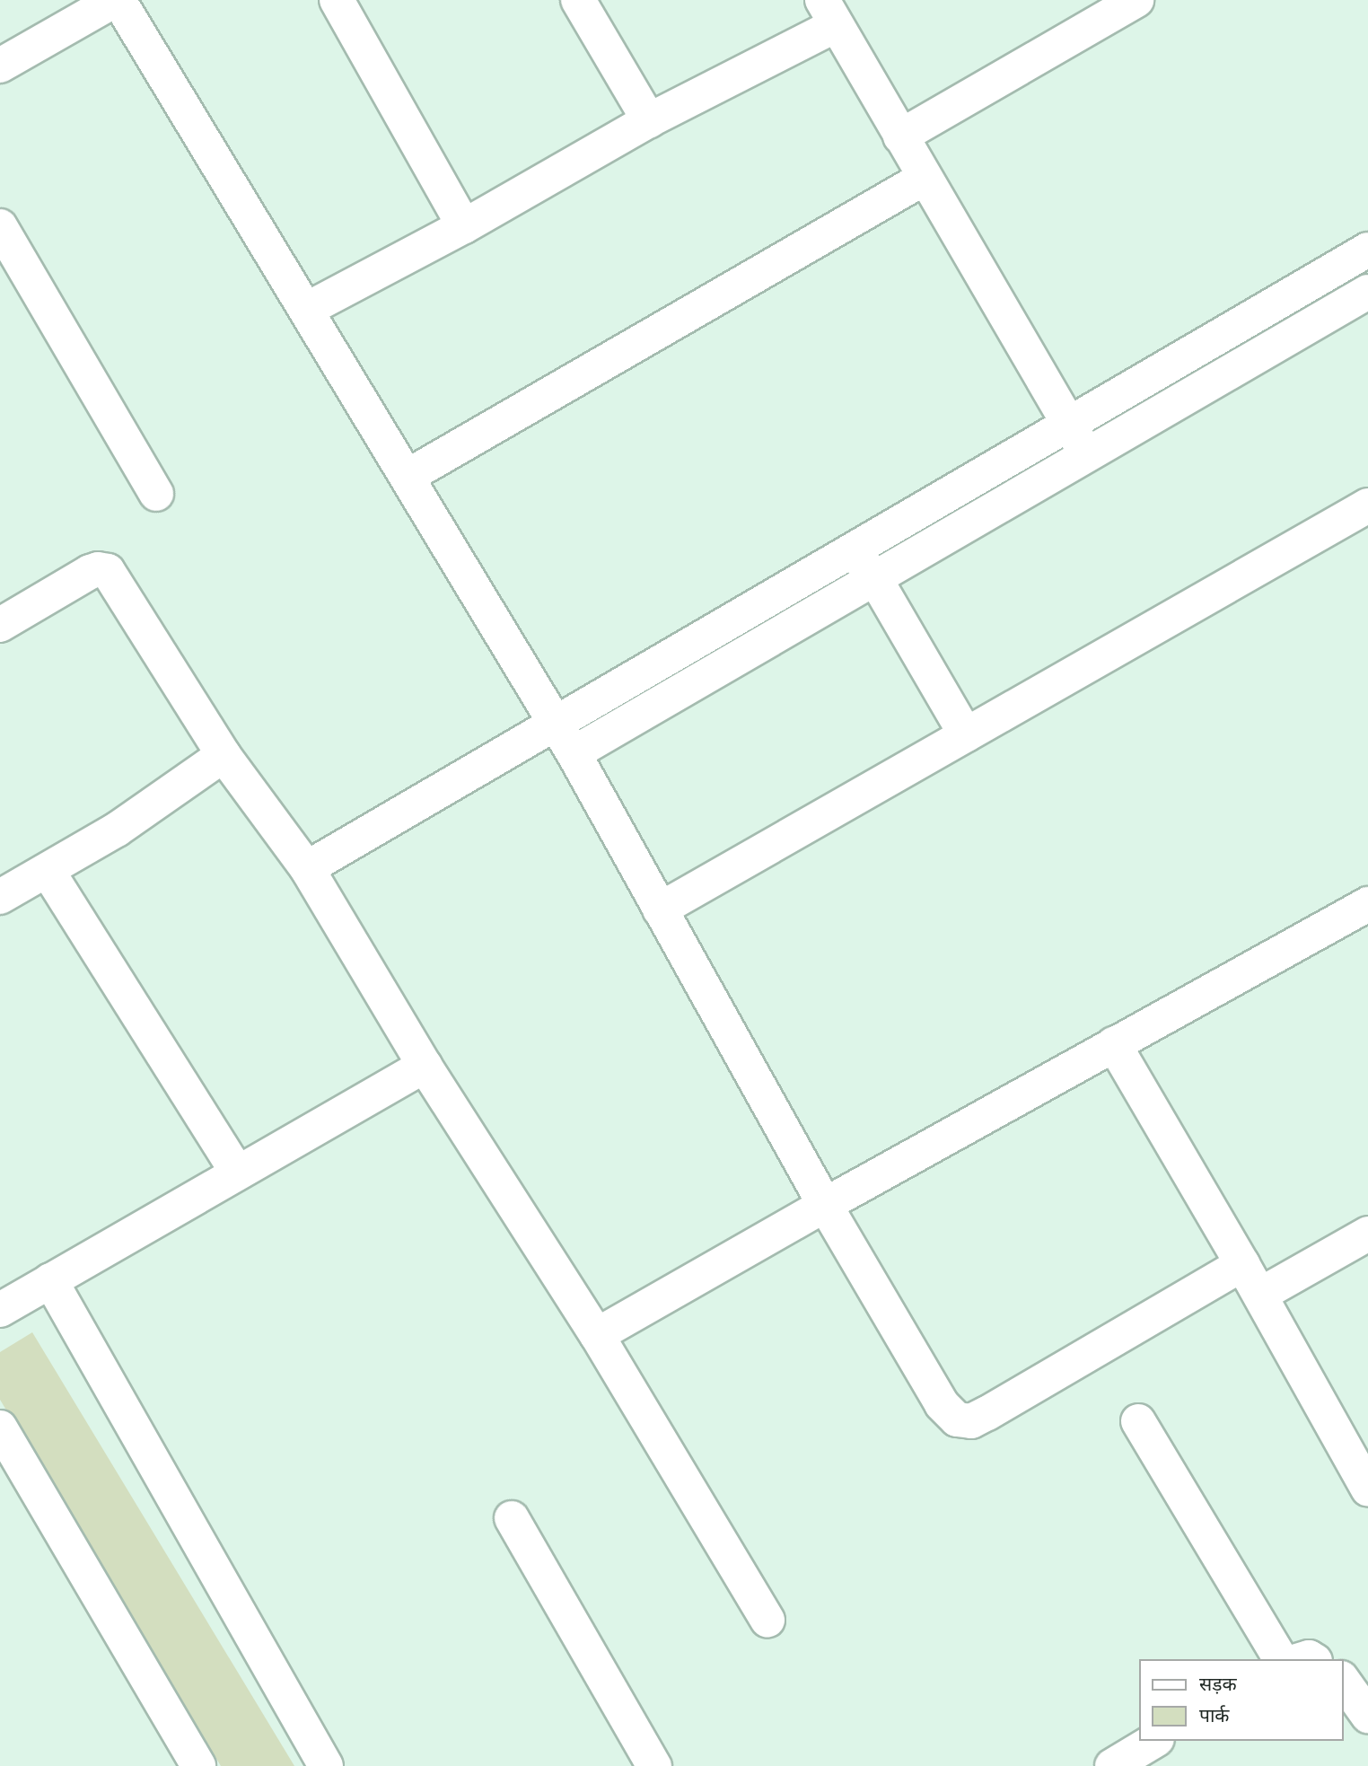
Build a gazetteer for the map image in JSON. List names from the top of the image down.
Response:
{
  "legend": ["सड़क", "पार्क"]
}
